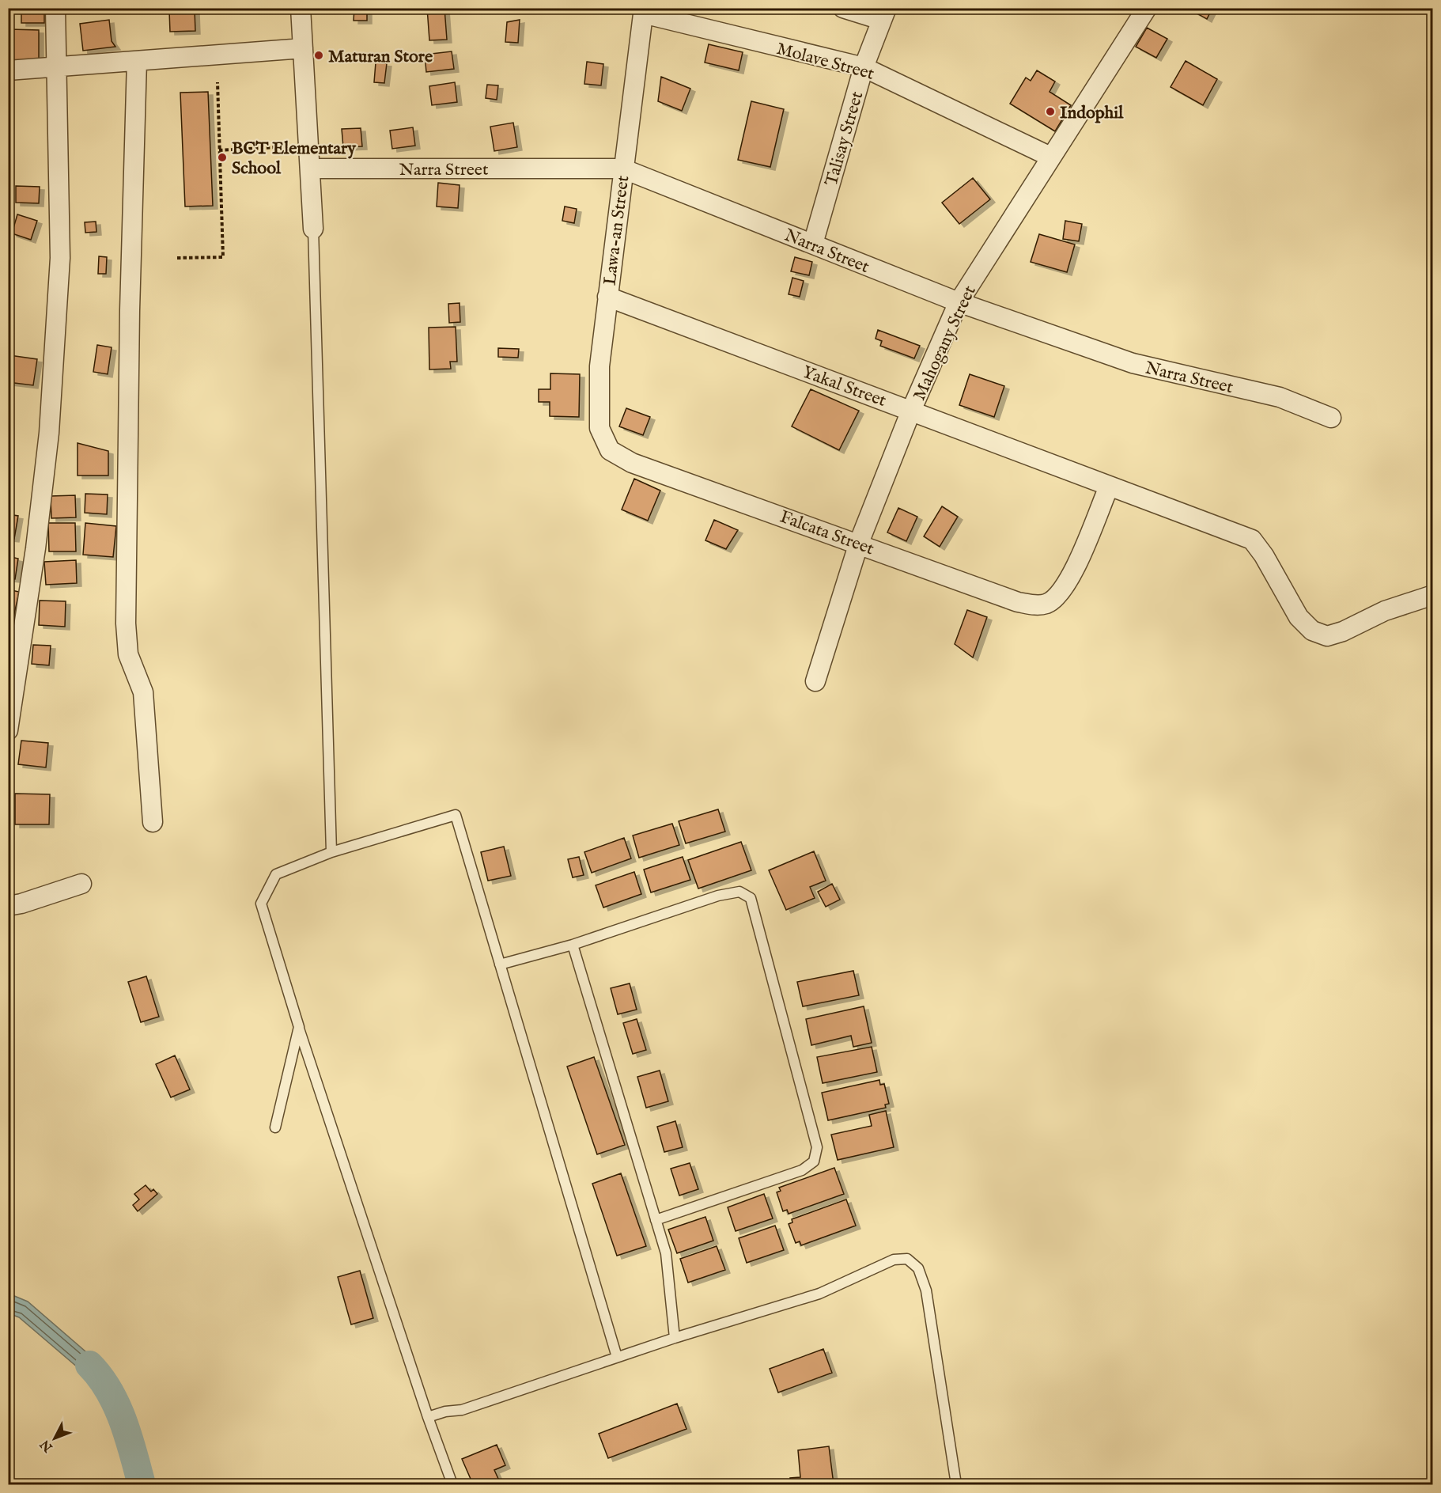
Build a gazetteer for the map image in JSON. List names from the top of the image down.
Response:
{
  "streets": {
    "street": [
      "Molave Street",
      "Talisay Street",
      "Narra Street",
      "Lawa-an Street",
      "Mahogany Street",
      "Yakal Street",
      "Falcata Street"
    ]
  },
  "crossings": [
    ["Molave Street", "Talisay Street"],
    ["Molave Street", "Lawa-an Street"],
    ["Molave Street", "Mahogany Street"],
    ["Talisay Street", "Narra Street"],
    ["Narra Street", "Lawa-an Street"],
    ["Narra Street", "Mahogany Street"],
    ["Lawa-an Street", "Yakal Street"],
    ["Lawa-an Street", "Falcata Street"],
    ["Mahogany Street", "Yakal Street"],
    ["Mahogany Street", "Falcata Street"],
    ["Yakal Street", "Falcata Street"]
  ],
  "places": ["Maturan Store", "Indophil", "BCT Elementary School"],
  "north": "bottom left"
}
